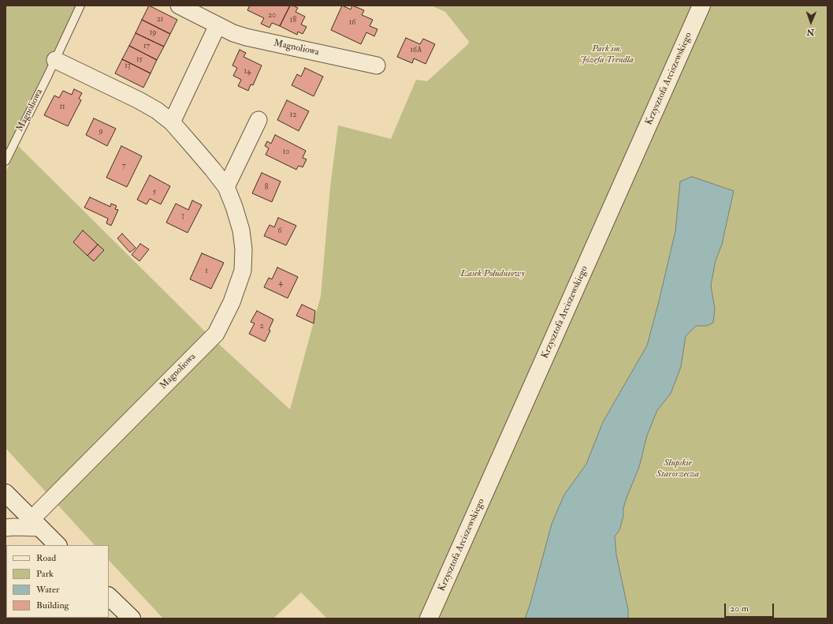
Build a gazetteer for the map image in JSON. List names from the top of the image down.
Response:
{
  "streets": {
    "street": ["Magnoliowa", "Krzysztofa Arciszewskiego"]
  },
  "parks": ["Park im. Józefa Trendla", "Lasek Południowy", "Słupskie Starorzecza"],
  "house_numbers": [
    "20",
    "21",
    "18",
    "16",
    "19",
    "17",
    "16A",
    "15",
    "13",
    "14",
    "11",
    "12",
    "9",
    "10",
    "7",
    "8",
    "5",
    "3",
    "6",
    "1",
    "4",
    "2"
  ],
  "legend": [
    "Road",
    "Park",
    "Water",
    "Building"
  ],
  "scale_bar": "20 m",
  "north": "bottom"
}
